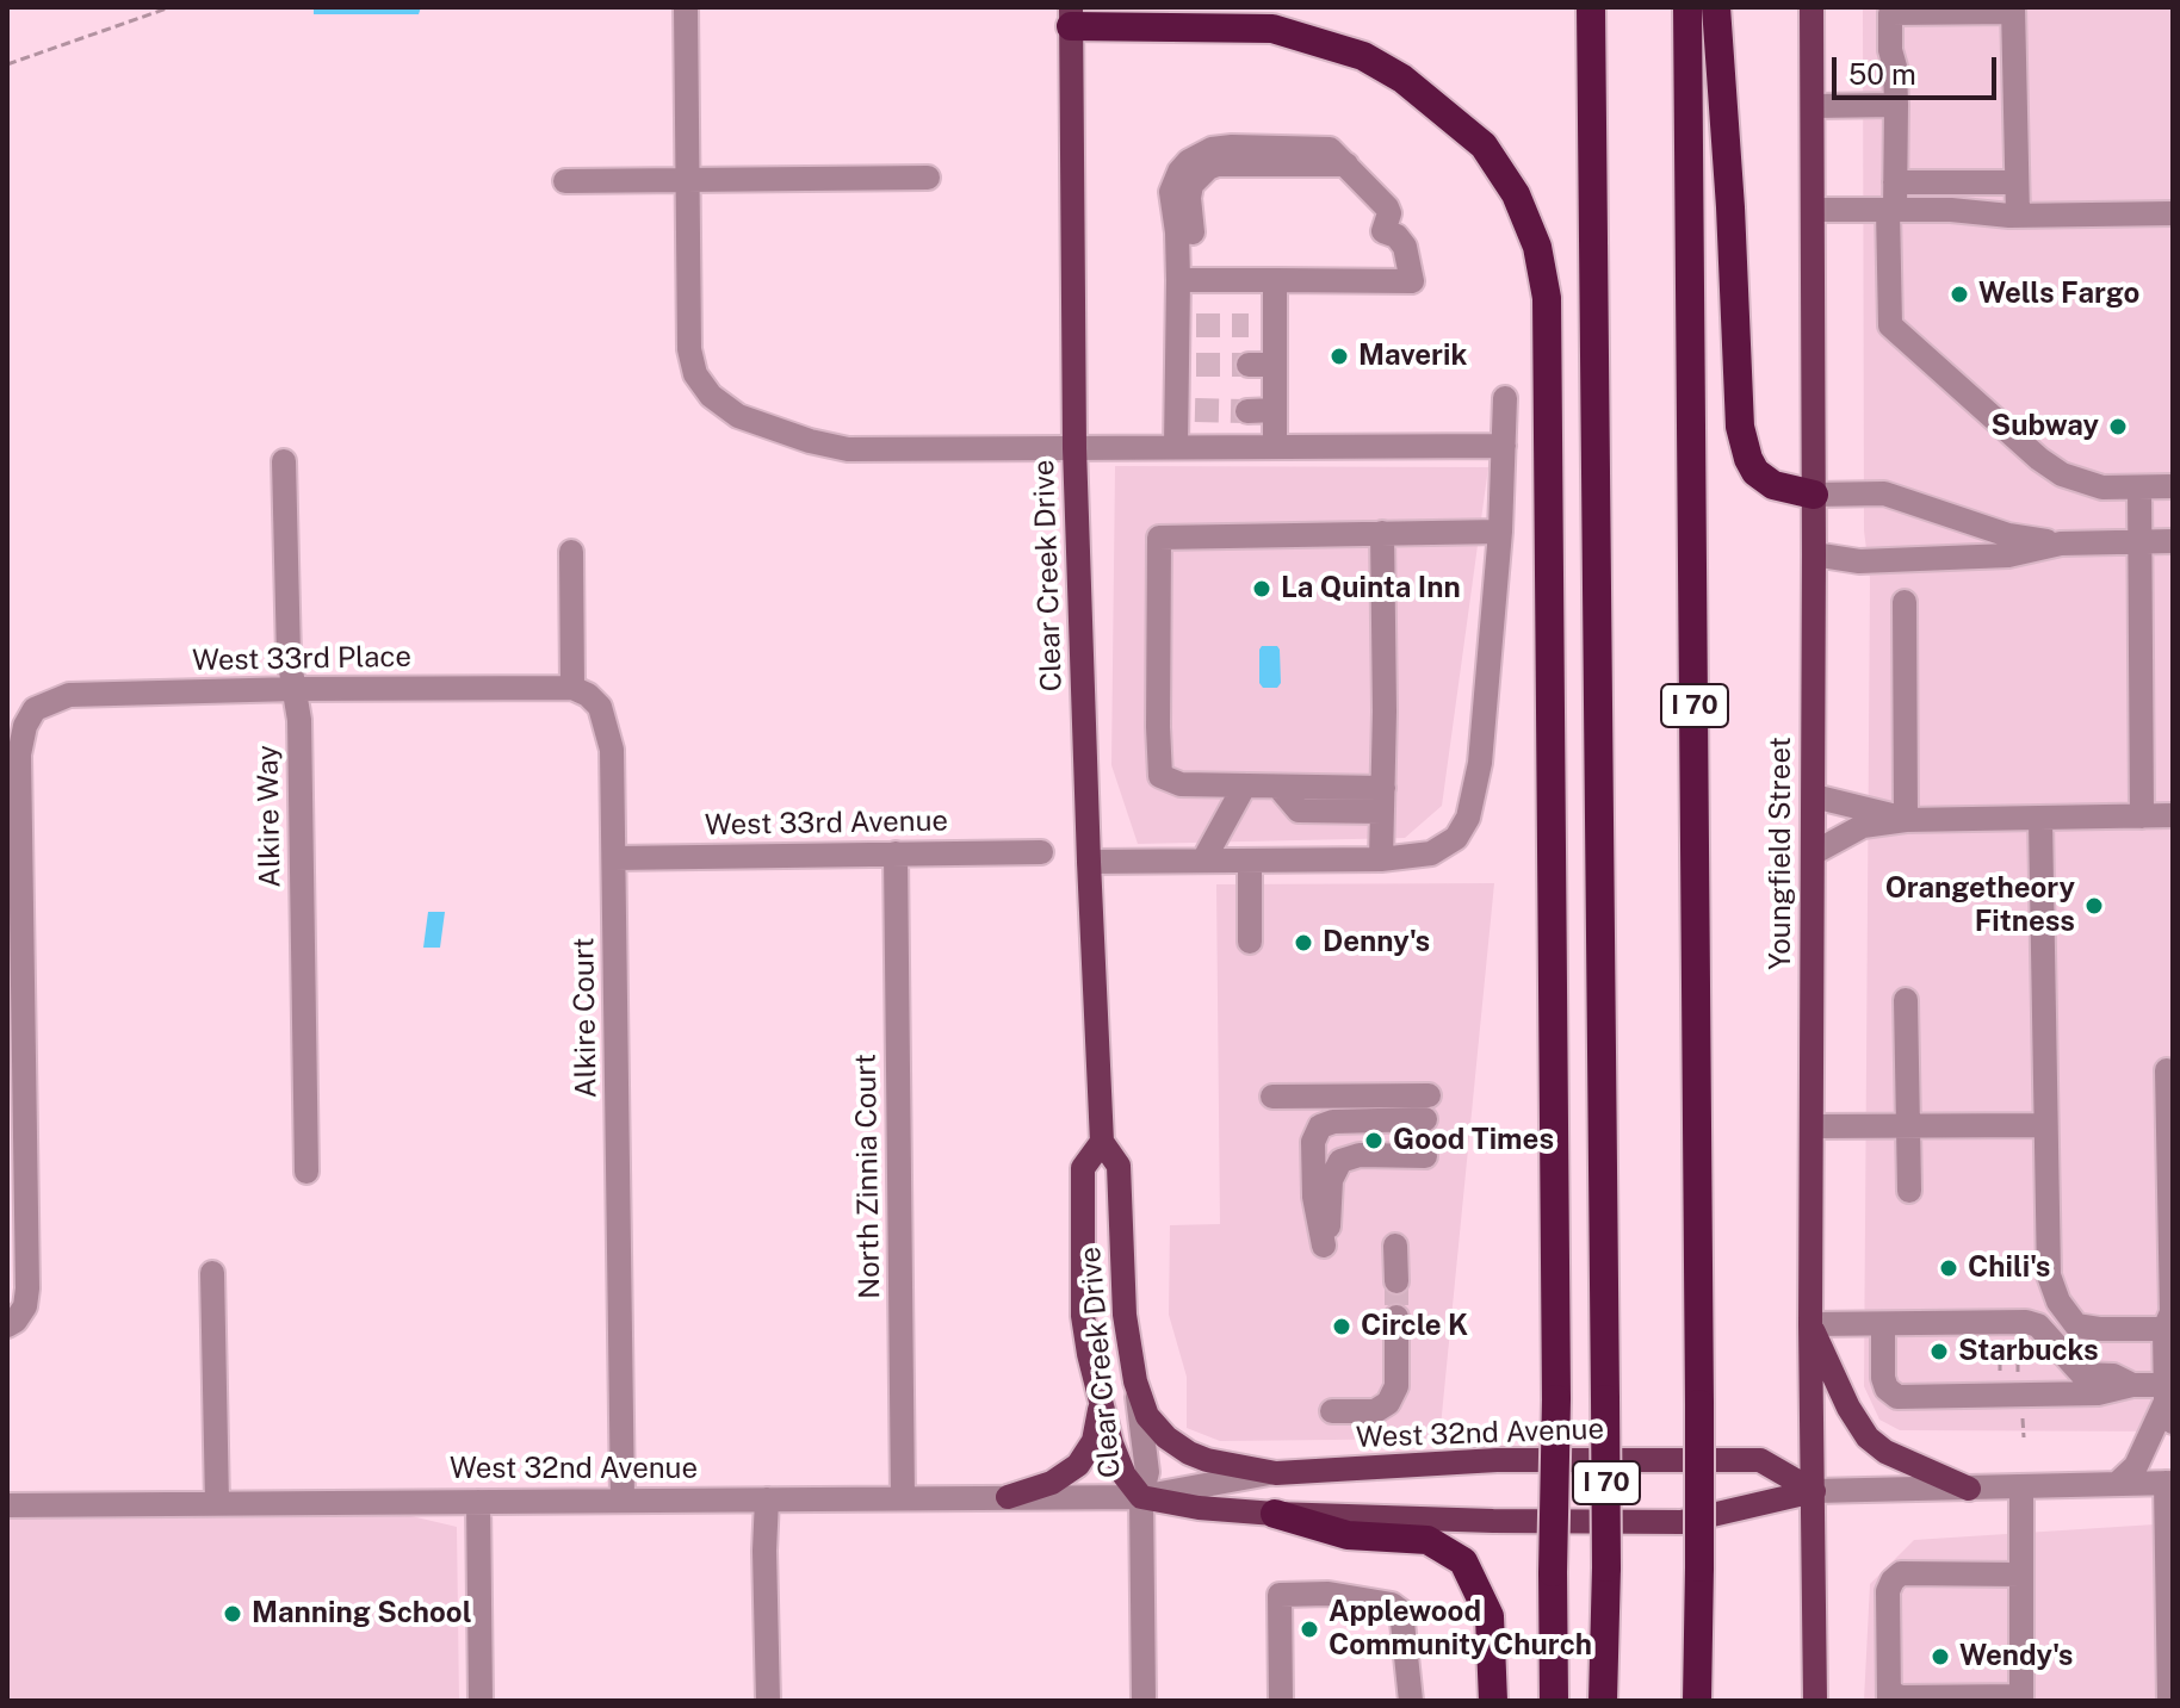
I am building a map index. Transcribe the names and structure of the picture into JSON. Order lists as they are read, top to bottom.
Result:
{
  "streets": {
    "highway": ["I 70"],
    "main road": ["Clear Creek Drive", "Youngfield Street", "West 32nd Avenue"],
    "street": [
      "West 33rd Place",
      "Alkire Way",
      "West 33rd Avenue",
      "Alkire Court",
      "North Zinnia Court"
    ]
  },
  "crossings": [
    ["Clear Creek Drive", "West 32nd Avenue"],
    ["West 33rd Place", "Alkire Way"],
    ["West 33rd Place", "Alkire Court"],
    ["West 33rd Avenue", "Alkire Court"],
    ["West 33rd Avenue", "North Zinnia Court"],
    ["Youngfield Street", "West 32nd Avenue"],
    ["Alkire Court", "West 32nd Avenue"],
    ["North Zinnia Court", "West 32nd Avenue"]
  ],
  "places": [
    "Wells Fargo",
    "Maverik",
    "Subway",
    "La Quinta Inn",
    "Orangetheory Fitness",
    "Denny's",
    "Good Times",
    "Chili's",
    "Circle K",
    "Starbucks",
    "Manning School",
    "Applewood Community Church",
    "Wendy's"
  ],
  "scale_bar": "50 m"
}
